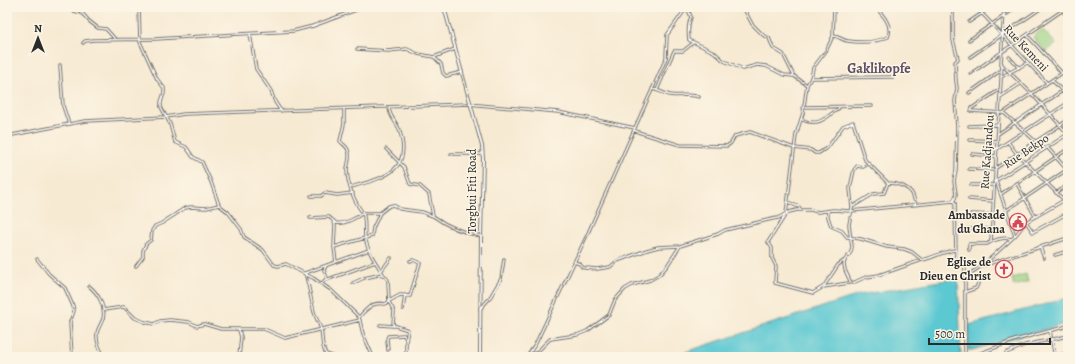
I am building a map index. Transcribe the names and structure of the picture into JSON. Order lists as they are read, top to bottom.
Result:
{
  "streets": {
    "street": [
      "Rue Kemeni",
      "Rue Bekpo",
      "Rue Kadjandou",
      "Torgbui Fiti Road"
    ]
  },
  "crossings": [
    ["Rue Kemeni", "Rue Kadjandou"],
    ["Rue Bekpo", "Rue Kadjandou"]
  ],
  "districts": ["Gaklikopfe"],
  "places": {
    "public building": ["Ambassade du Ghana"],
    "church": ["Eglise de Dieu en Christ"]
  },
  "scale_bar": "500 m",
  "north": "top"
}
